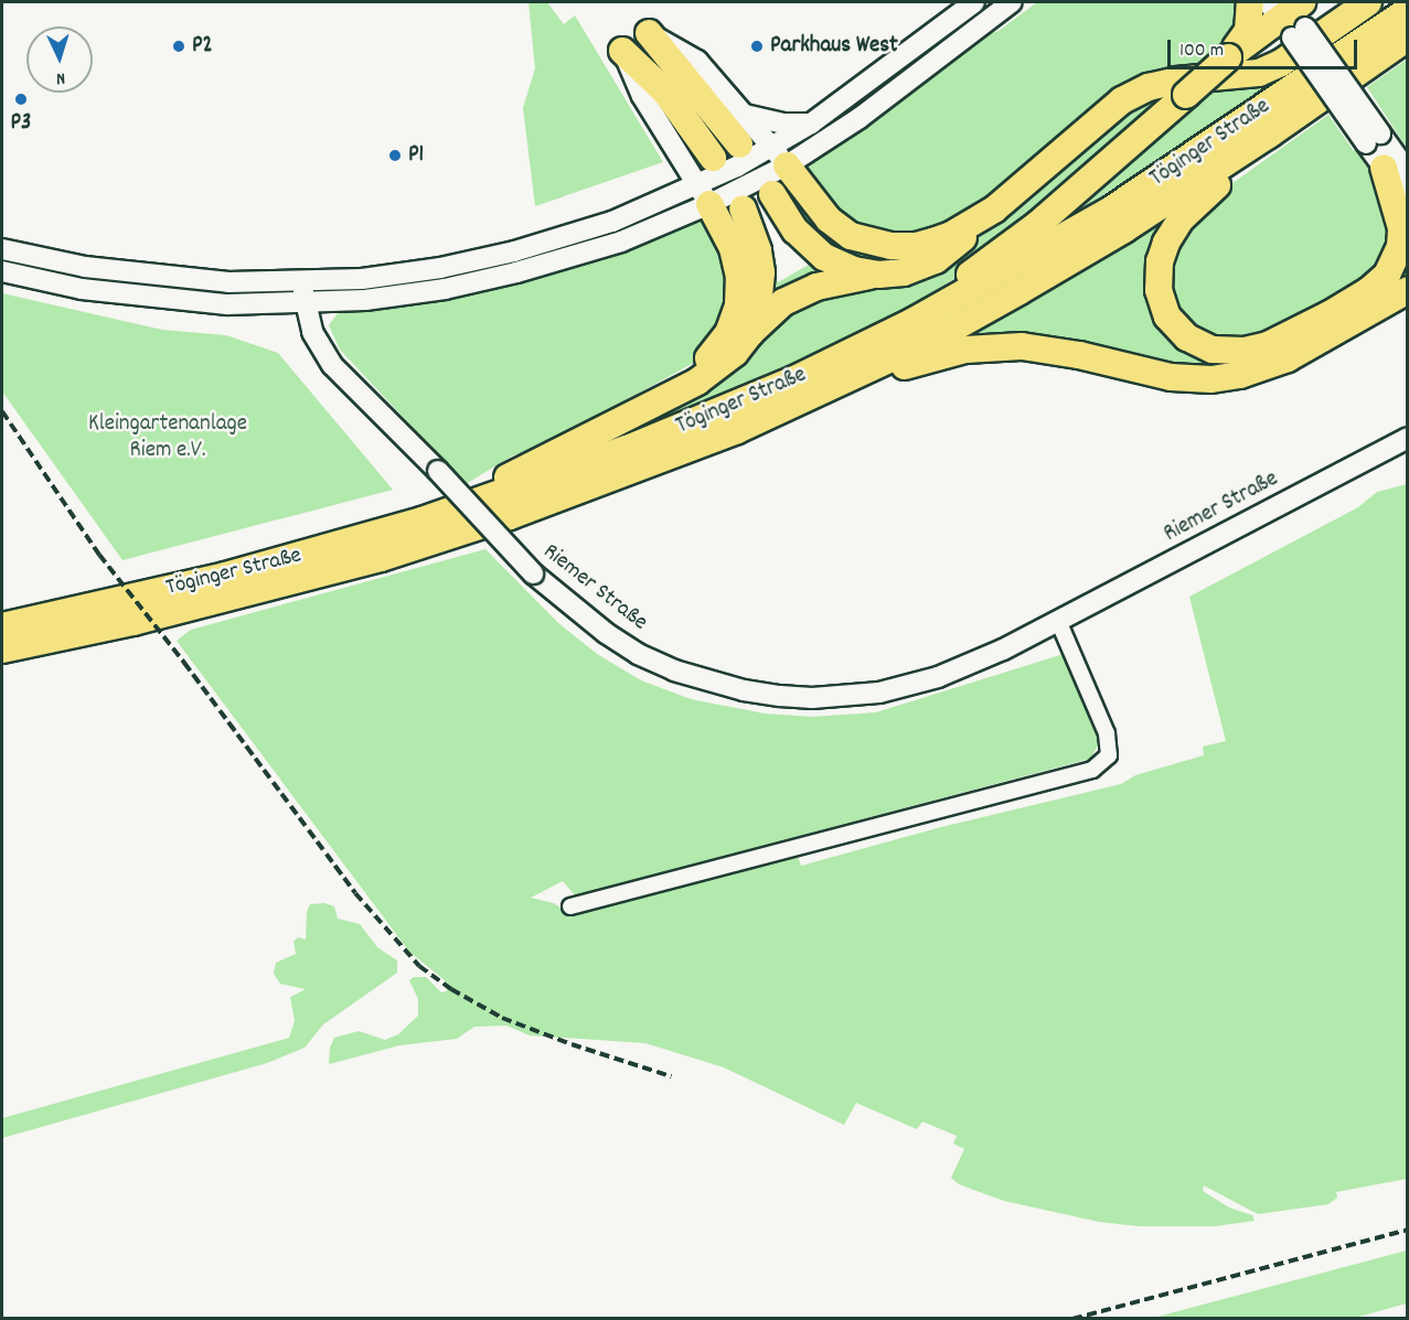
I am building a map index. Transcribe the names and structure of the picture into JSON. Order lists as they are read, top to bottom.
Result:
{
  "streets": {
    "highway": ["Töginger Straße"],
    "main road": ["Riemer Straße"]
  },
  "parks": ["Kleingartenanlage Riem e.V."],
  "places": [
    "P2",
    "Parkhaus West",
    "P3",
    "P1"
  ],
  "scale_bar": "100 m",
  "north": "bottom"
}
